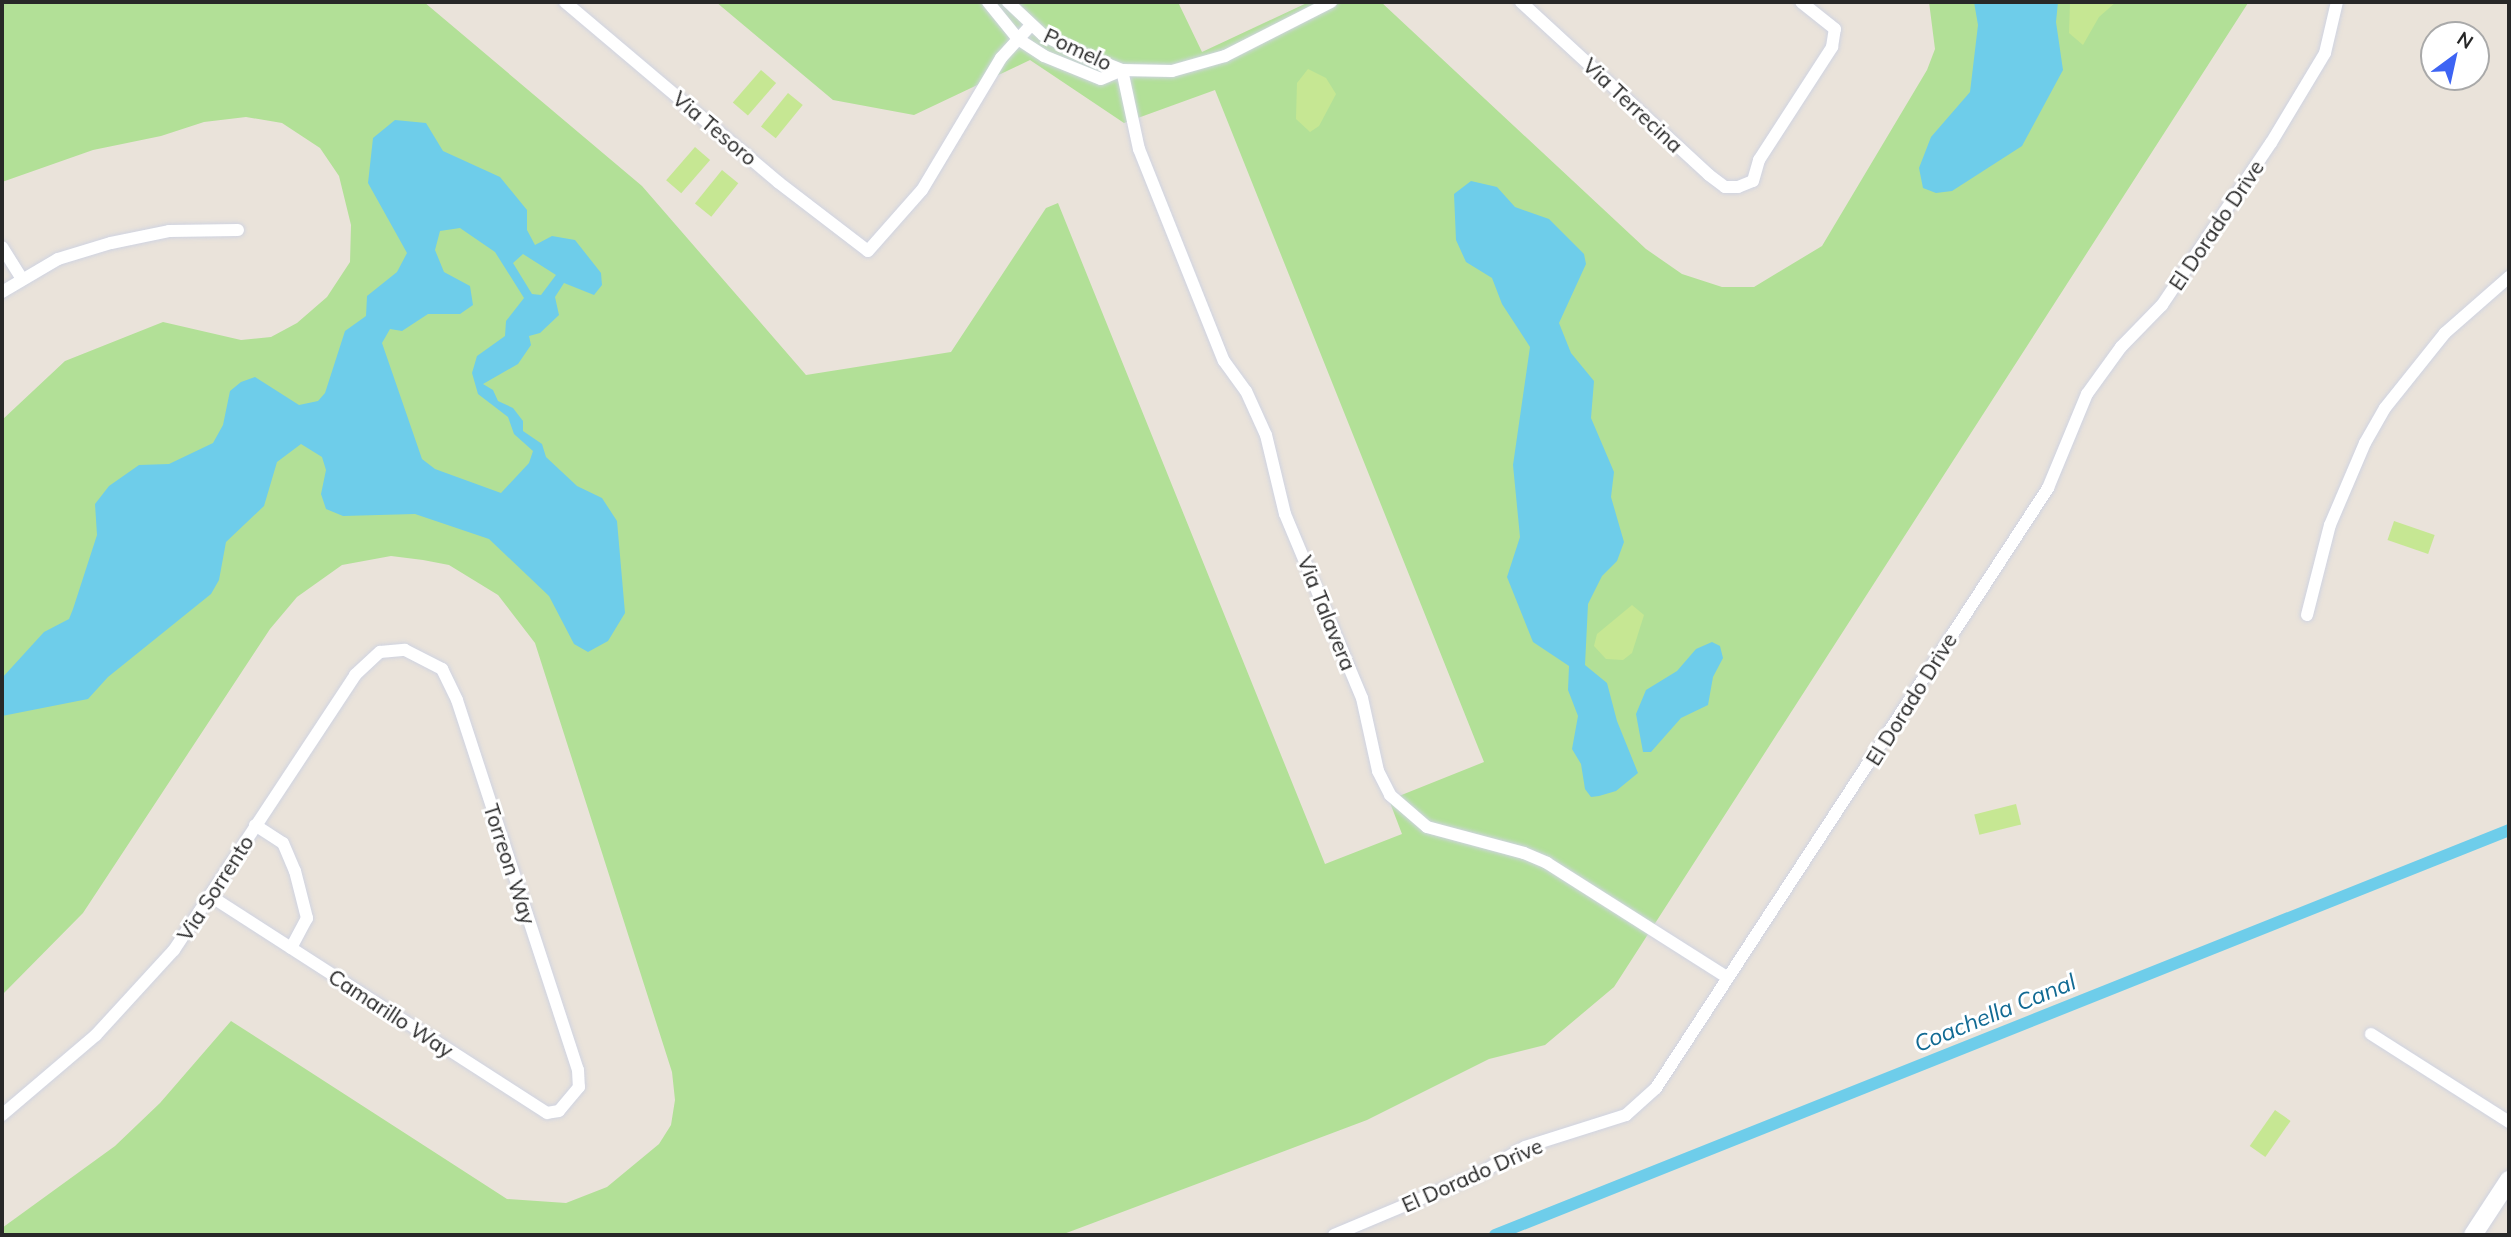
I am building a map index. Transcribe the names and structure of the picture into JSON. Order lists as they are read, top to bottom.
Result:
{
  "streets": {
    "street": [
      "Pomelo",
      "Via Terrecina",
      "Via Tesoro",
      "El Dorado Drive",
      "Via Talavera",
      "Torreon Way",
      "Via Sorrento",
      "Camarillo Way"
    ]
  },
  "crossings": [
    ["Pomelo", "Via Tesoro"],
    ["Pomelo", "Via Talavera"],
    ["El Dorado Drive", "Via Talavera"],
    ["Torreon Way", "Via Sorrento"],
    ["Torreon Way", "Camarillo Way"],
    ["Via Sorrento", "Camarillo Way"]
  ],
  "water": ["Coachella Canal"],
  "north": "top right"
}
